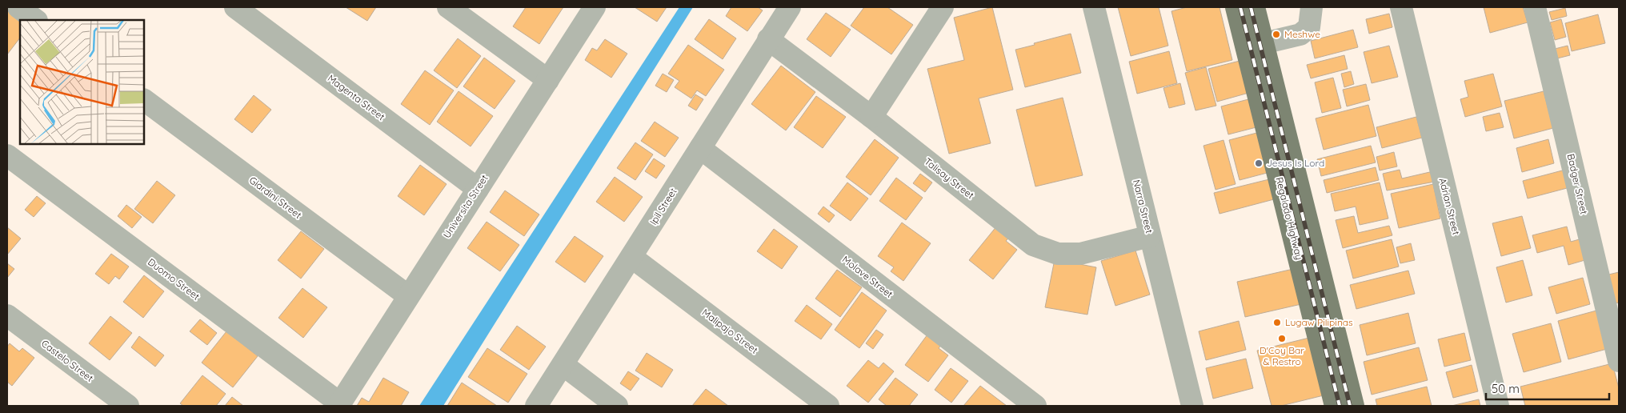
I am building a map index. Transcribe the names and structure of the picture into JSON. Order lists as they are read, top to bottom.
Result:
{
  "streets": {
    "main road": ["Regalado Highway"],
    "street": [
      "Magenta Street",
      "Talisay Street",
      "Badger Street",
      "Giardini Street",
      "Universita Street",
      "Ipil Street",
      "Narra Street",
      "Adrian Street",
      "Molave Street",
      "Duomo Street",
      "Malipajo Street",
      "Castelo Street"
    ]
  },
  "crossings": [
    ["Magenta Street", "Universita Street"],
    ["Talisay Street", "Ipil Street"],
    ["Talisay Street", "Narra Street"],
    ["Giardini Street", "Universita Street"],
    ["Universita Street", "Duomo Street"],
    ["Ipil Street", "Molave Street"],
    ["Ipil Street", "Malipajo Street"]
  ],
  "places": [
    "Meshwe",
    "Jesus Is Lord",
    "Lugaw Pilipinas",
    "D'Coy Bar & Restro"
  ],
  "scale_bar": "50 m"
}
